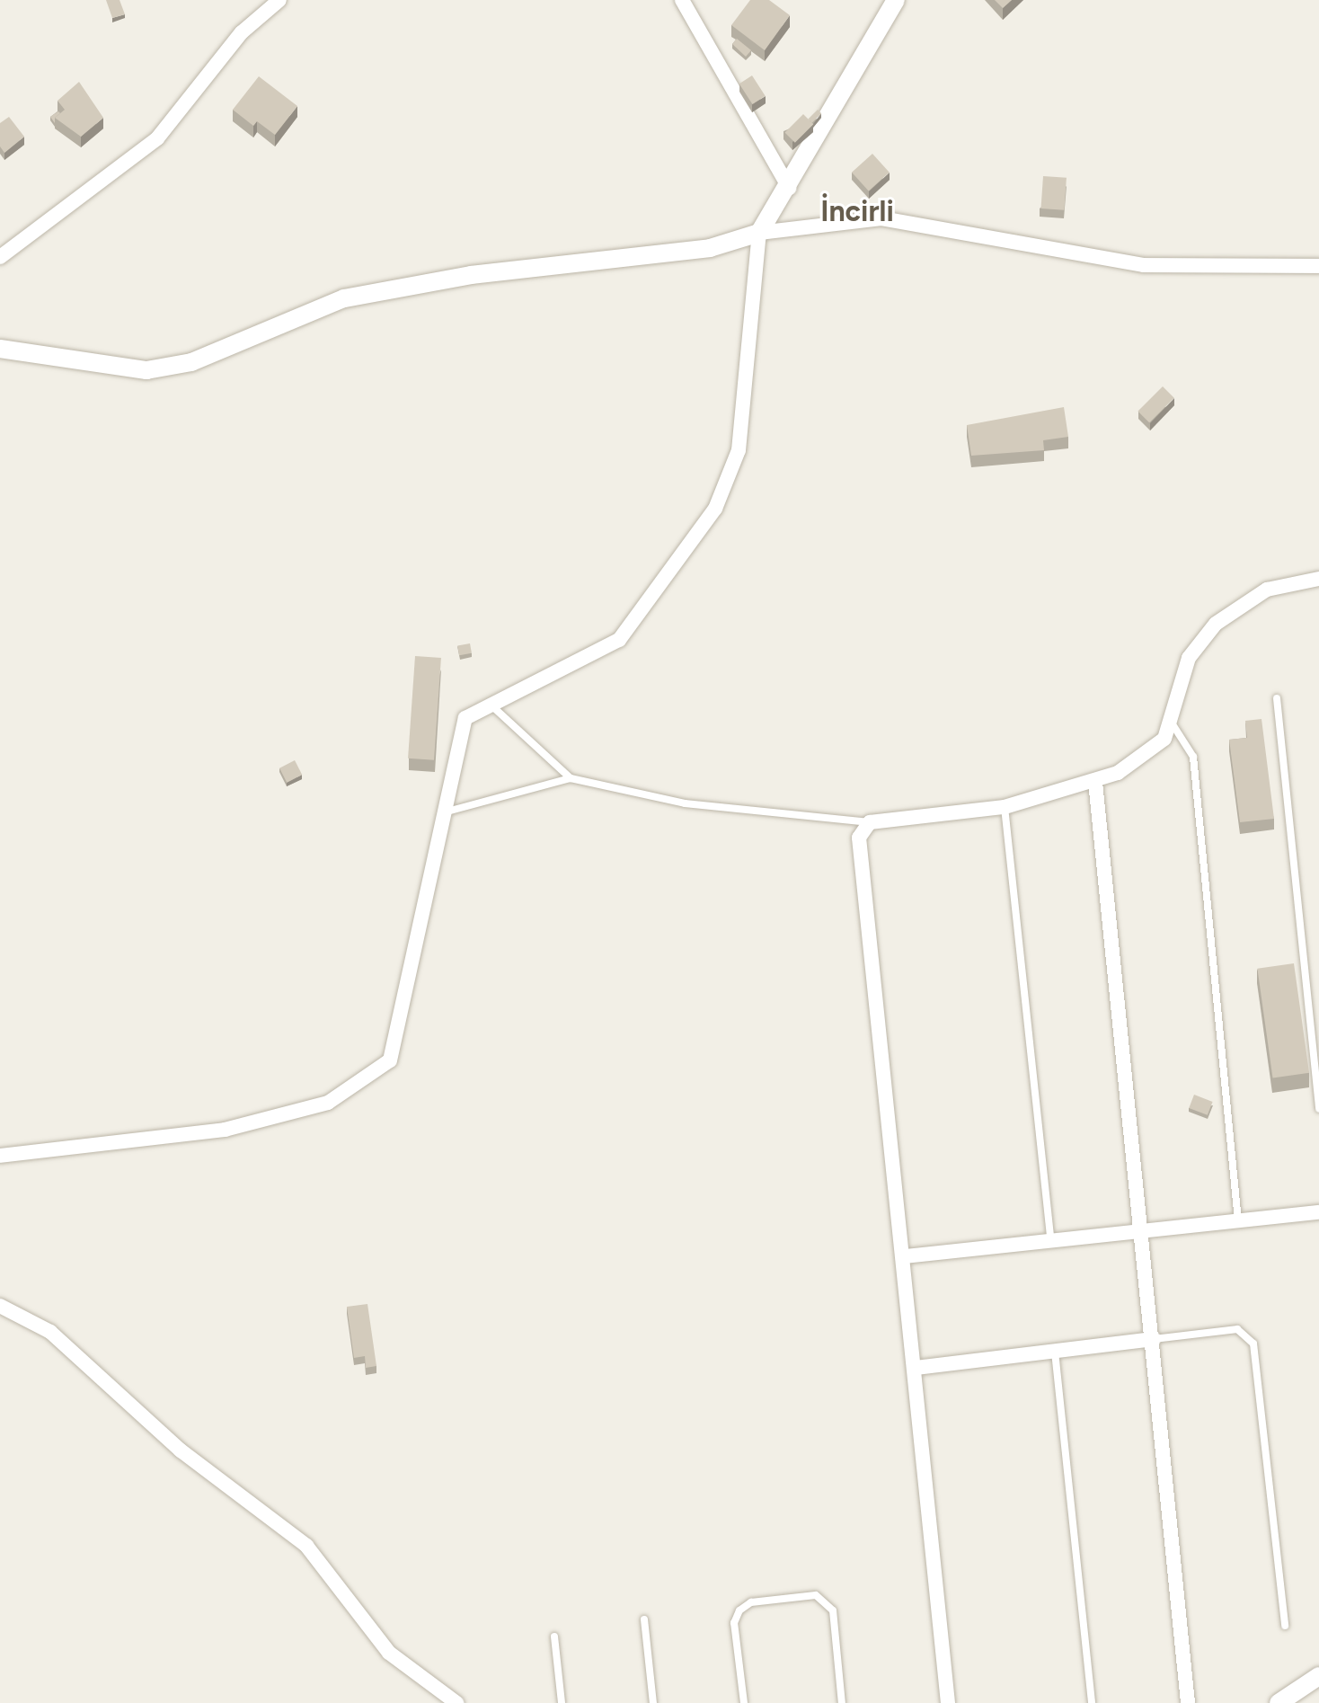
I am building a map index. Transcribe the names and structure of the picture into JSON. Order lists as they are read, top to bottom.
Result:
{
  "districts": ["İncirli"]
}
